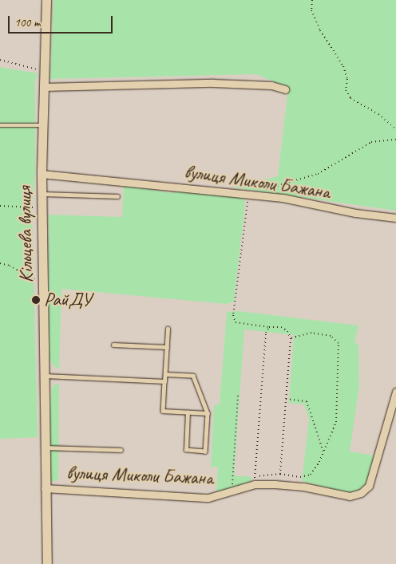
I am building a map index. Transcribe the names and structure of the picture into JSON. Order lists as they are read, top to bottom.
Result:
{
  "streets": {
    "street": ["вулиця Миколи Бажана", "Кільцева вулиця"]
  },
  "crossings": [
    ["вулиця Миколи Бажана", "Кільцева вулиця"]
  ],
  "places": ["РайДУ"],
  "scale_bar": "100 m"
}
